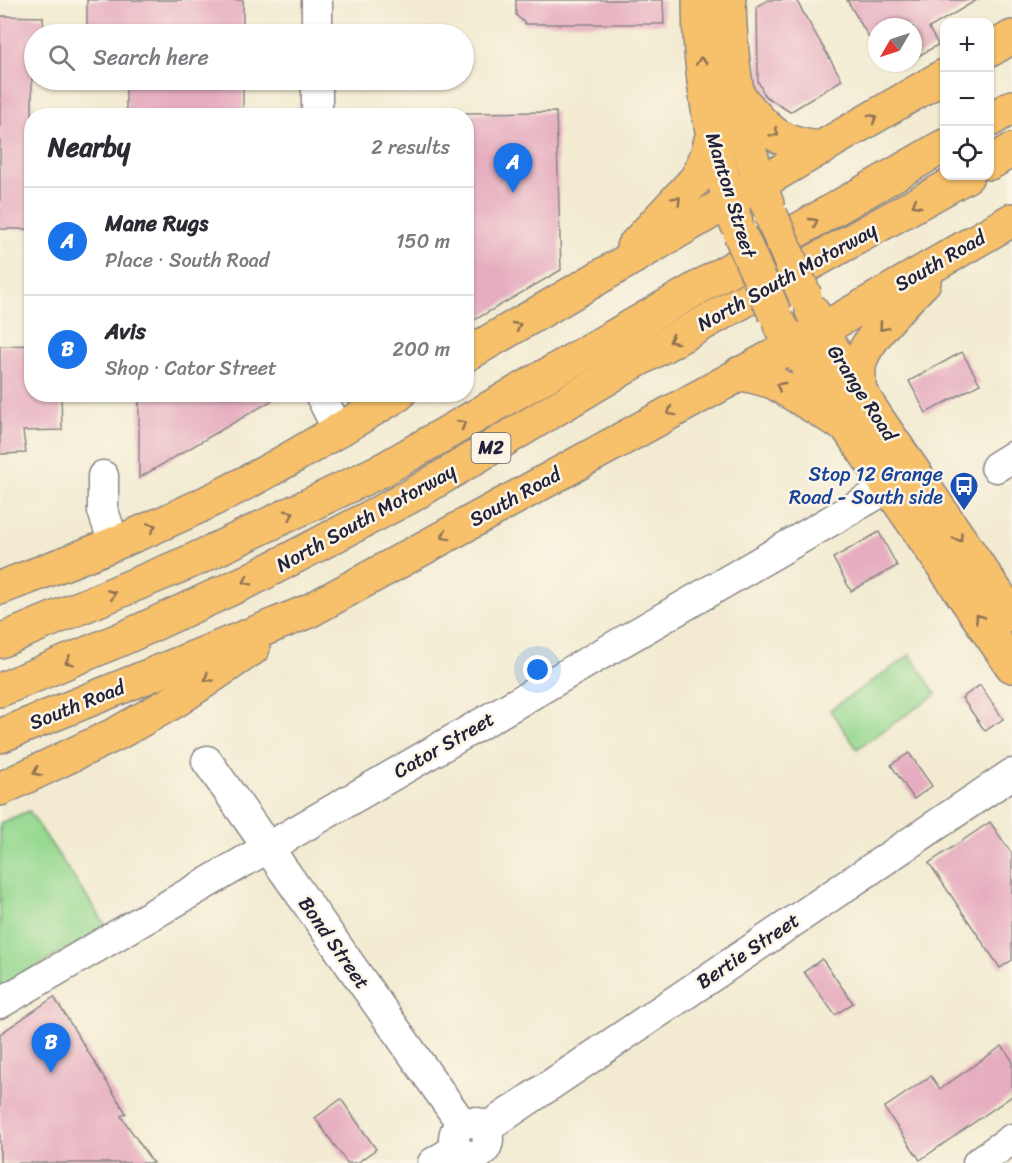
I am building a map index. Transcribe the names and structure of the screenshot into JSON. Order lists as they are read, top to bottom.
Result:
{
  "streets": {
    "main road": [
      "Manton Street",
      "South Road",
      "North South Motorway",
      "Grange Road",
      "M2"
    ],
    "street": ["Cator Street", "Bond Street", "Bertie Street"]
  },
  "crossings": [
    ["Manton Street", "South Road"],
    ["Manton Street", "Grange Road"],
    ["South Road", "Grange Road"],
    ["Grange Road", "Cator Street"],
    ["Cator Street", "Bond Street"],
    ["Bond Street", "Bertie Street"]
  ],
  "places": {
    "bus stop": ["Stop 12 Grange Road - South side"]
  },
  "north": "bottom left",
  "page": {
    "map_buttons": ["+", "−"],
    "search": "Search here",
    "heading": ["Nearby", "2 results"],
    "pins": ["A", "B"],
    "list": [
      {
        "mark": "A",
        "name": "Mane Rugs",
        "note": "Place · South Road",
        "value": "150 m"
      },
      {
        "mark": "B",
        "name": "Avis",
        "note": "Shop · Cator Street",
        "value": "200 m"
      }
    ]
  }
}
